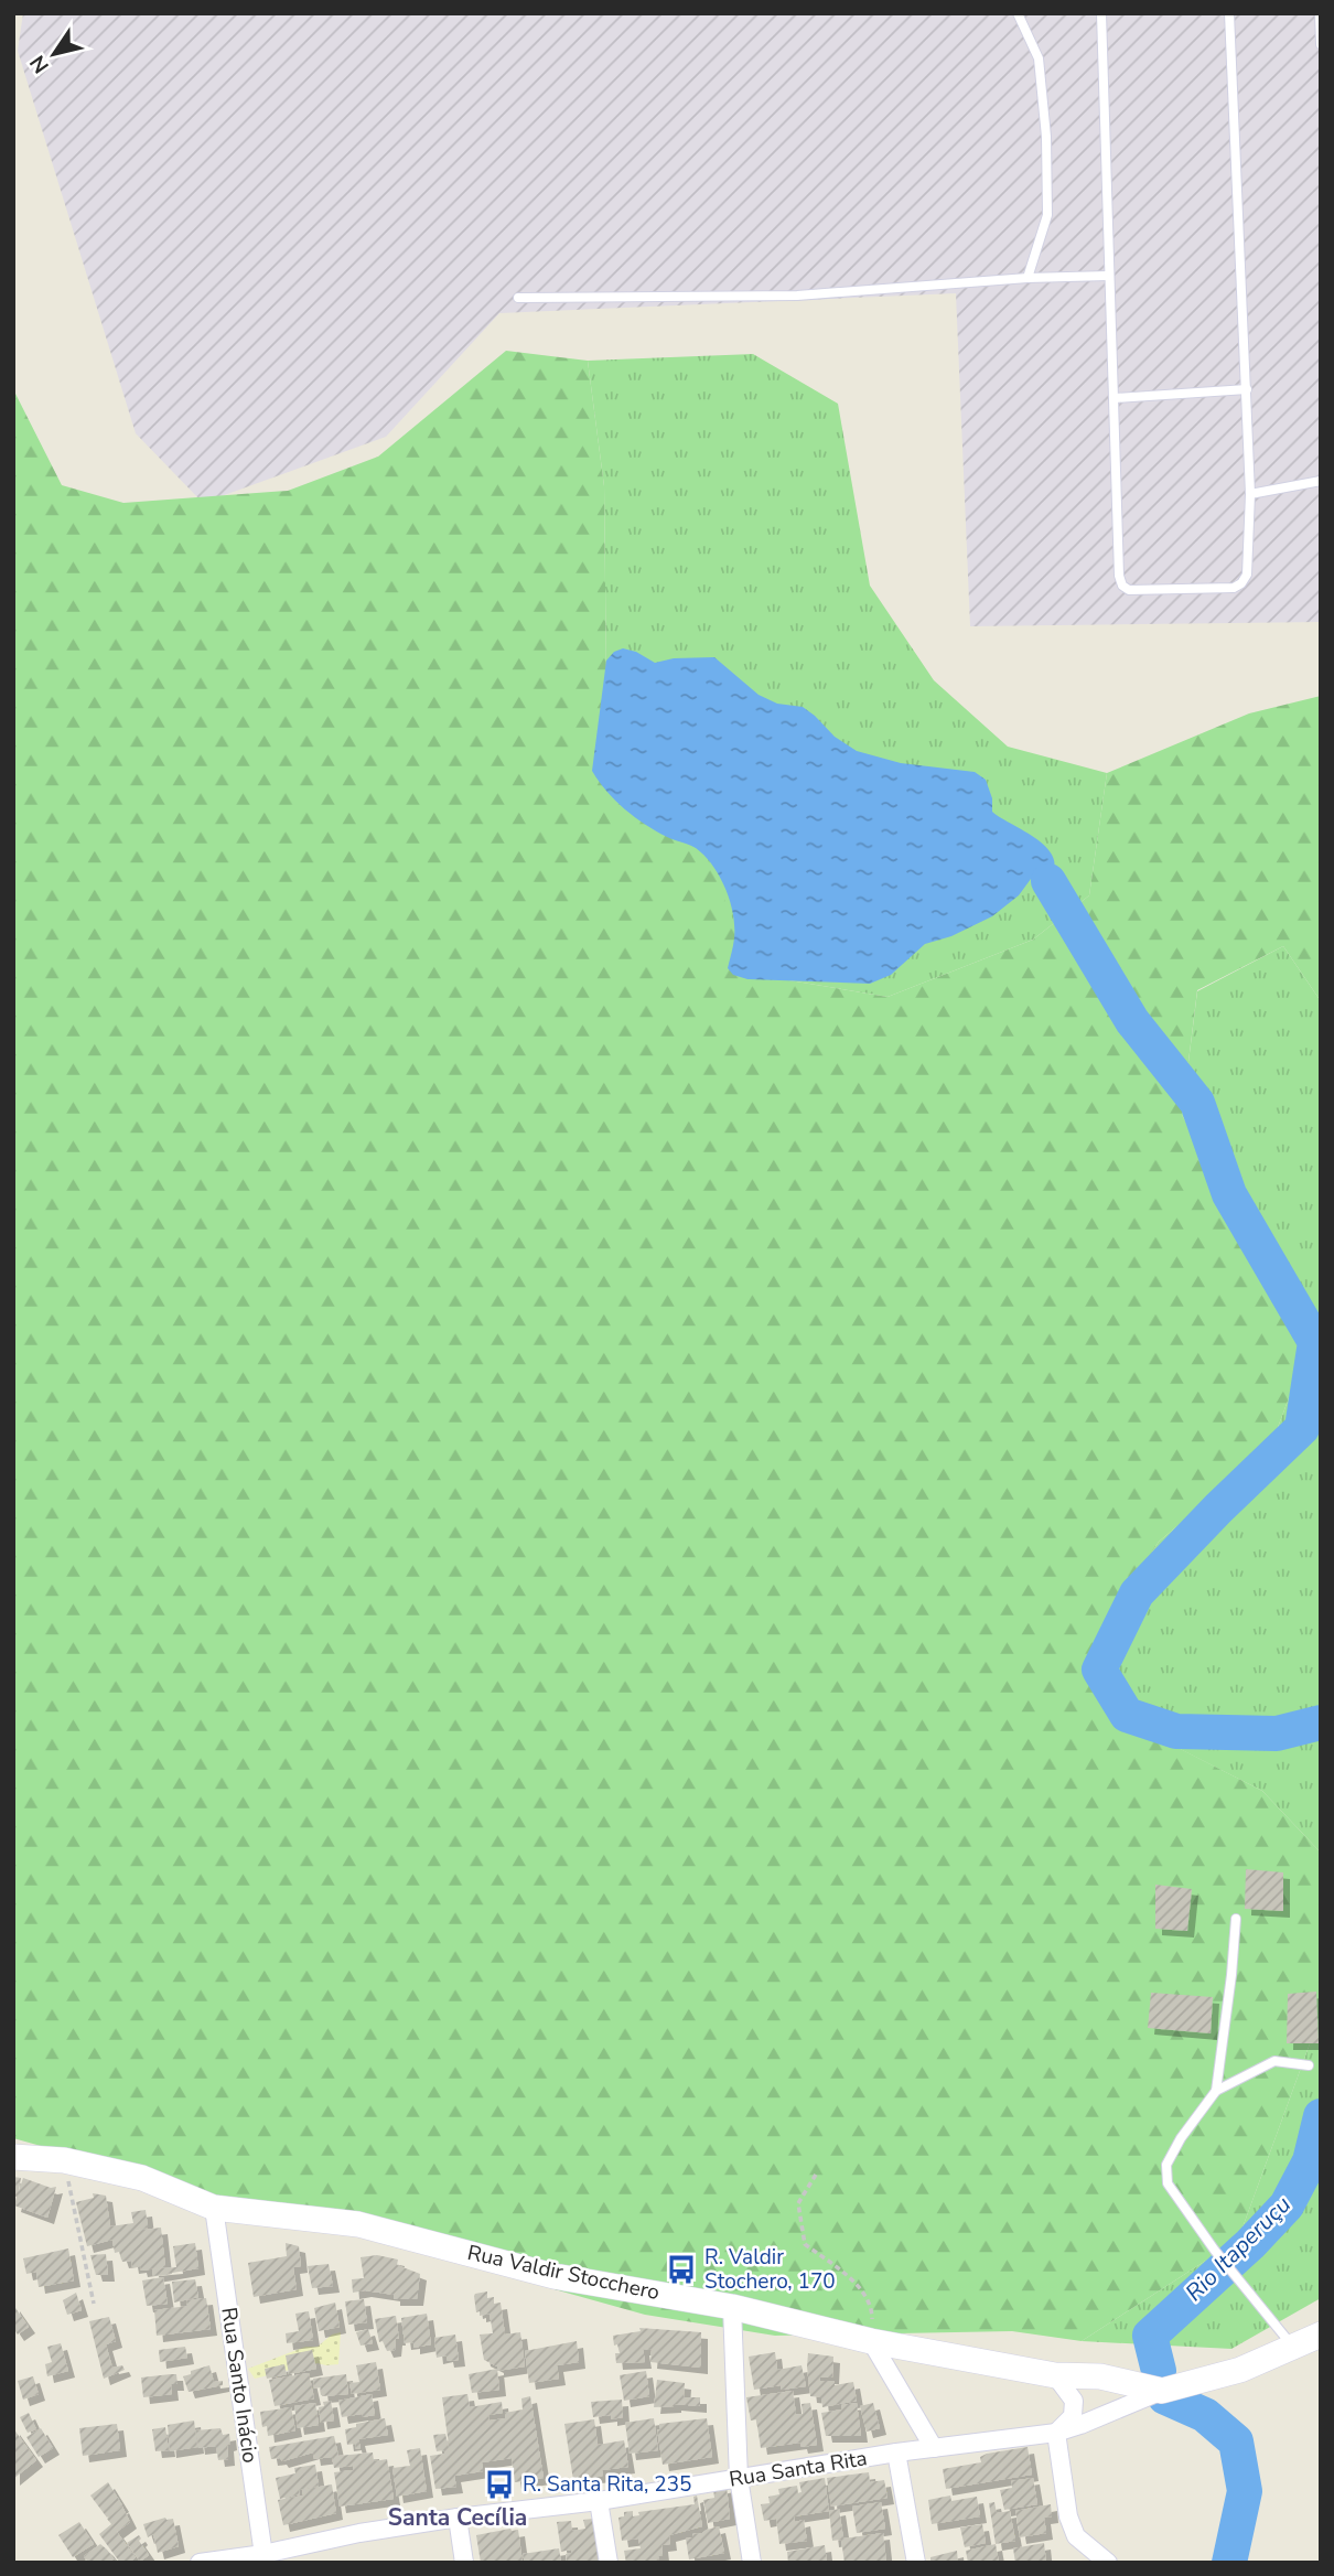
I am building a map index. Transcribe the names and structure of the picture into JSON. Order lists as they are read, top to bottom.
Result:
{
  "streets": {
    "main road": ["Rua Valdir Stocchero"],
    "street": ["Rua Santo Inácio", "Rua Santa Rita"]
  },
  "crossings": [
    ["Rua Valdir Stocchero", "Rua Santo Inácio"],
    ["Rua Valdir Stocchero", "Rua Santa Rita"],
    ["Rua Santo Inácio", "Rua Santa Rita"]
  ],
  "districts": ["Santa Cecília"],
  "water": ["Rio Itaperuçu"],
  "places": {
    "bus stop": ["R. Valdir Stochero, 170", "R. Santa Rita, 235"]
  },
  "north": "bottom left"
}
